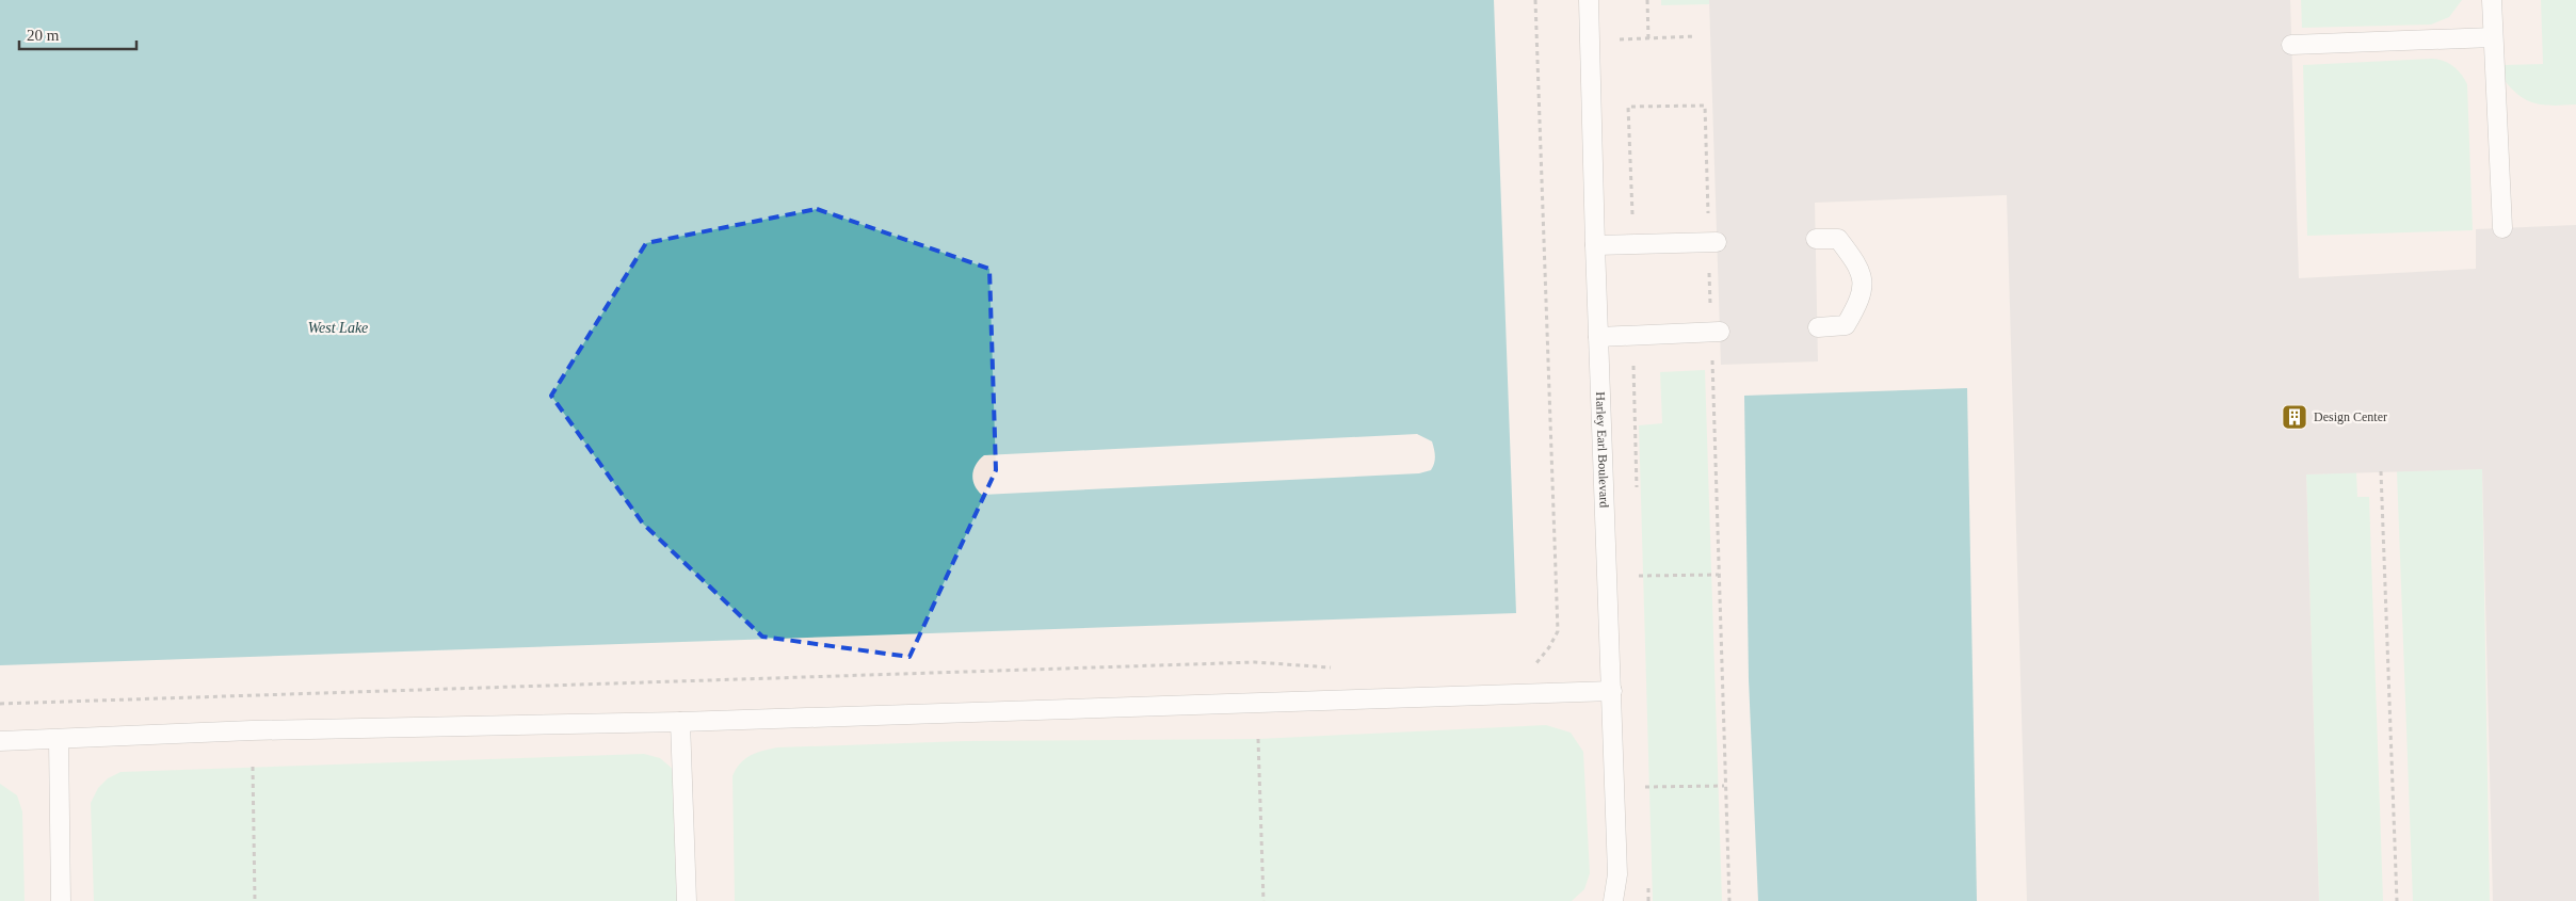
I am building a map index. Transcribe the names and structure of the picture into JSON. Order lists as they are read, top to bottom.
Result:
{
  "streets": {
    "lane": ["Harley Earl Boulevard"]
  },
  "water": ["West Lake"],
  "places": {
    "building": ["Design Center"]
  },
  "scale_bar": "20 m"
}
